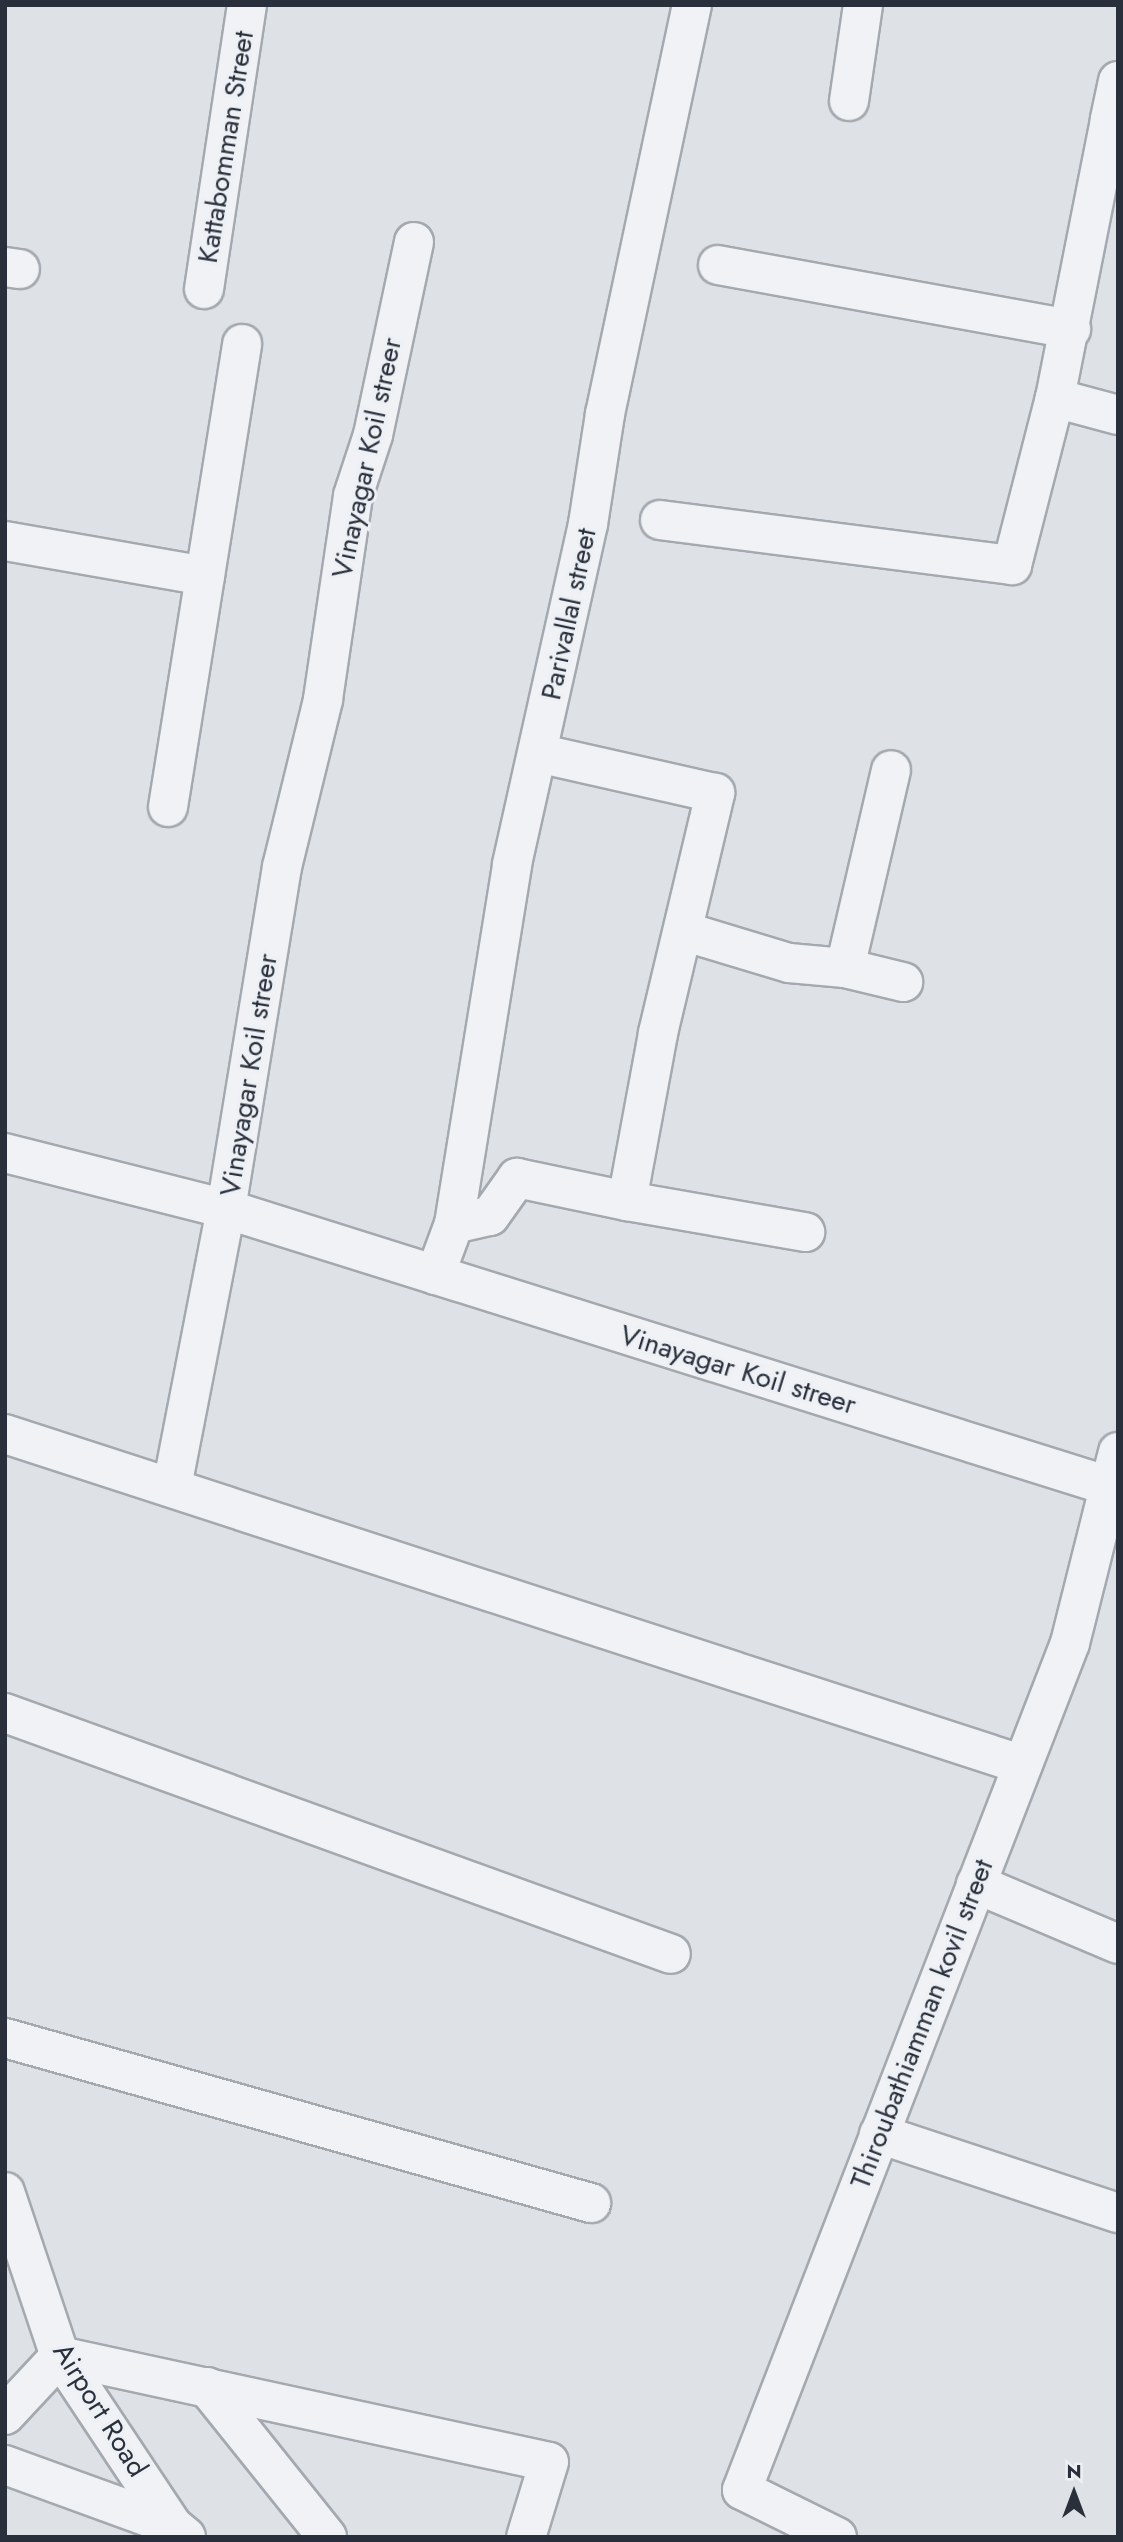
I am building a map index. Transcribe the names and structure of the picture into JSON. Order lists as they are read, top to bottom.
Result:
{
  "streets": {
    "street": [
      "Kattabomman Street",
      "Vinayagar Koil streer",
      "Parivallal street",
      "Thiroubathiamman kovil street",
      "Airport Road"
    ]
  },
  "crossings": [
    ["Vinayagar Koil streer", "Parivallal street"],
    ["Vinayagar Koil streer", "Thiroubathiamman kovil street"]
  ],
  "north": "top"
}
